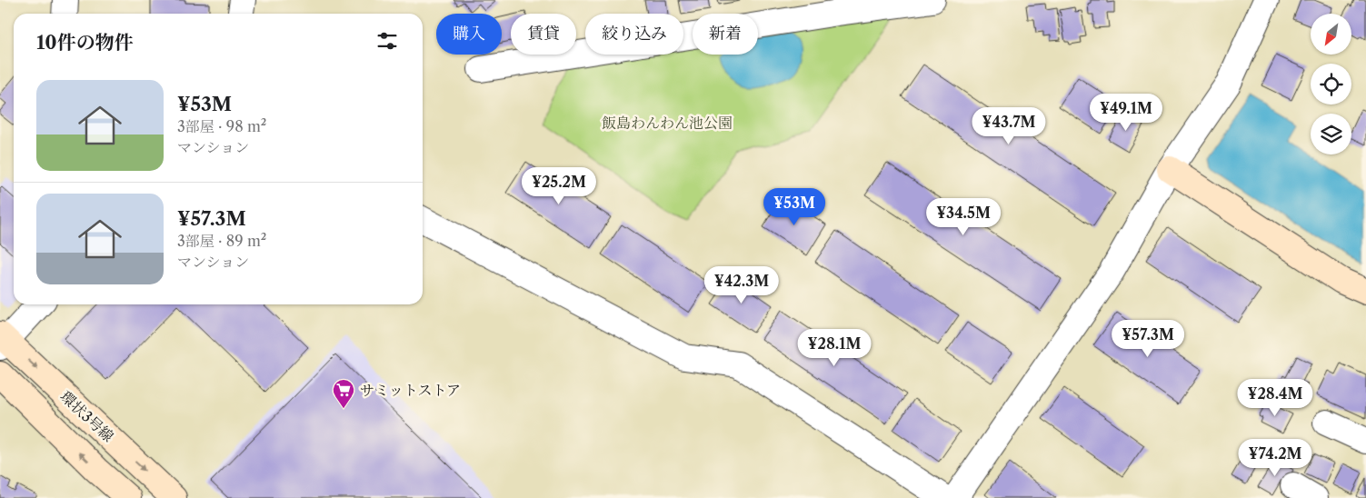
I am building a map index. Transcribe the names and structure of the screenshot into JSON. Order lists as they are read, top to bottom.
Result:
{
  "streets": {
    "street": ["環状3号線"]
  },
  "parks": ["飯島わんわん池公園"],
  "places": {
    "supermarket": ["サミットストア"]
  },
  "north": "bottom left",
  "page": {
    "chip": [
      "購入",
      "賃貸",
      "絞り込み",
      "新着"
    ],
    "heading": "10件の物件",
    "list": [
      {
        "name": "¥53M",
        "note": "3部屋 · 98 m² · マンション"
      },
      {
        "name": "¥57.3M",
        "note": "3部屋 · 89 m² · マンション"
      }
    ],
    "price": [
      "¥49.1M",
      "¥43.7M",
      "¥25.2M",
      "¥53M",
      "¥34.5M",
      "¥42.3M",
      "¥57.3M",
      "¥28.1M",
      "¥28.4M",
      "¥74.2M"
    ]
  }
}
